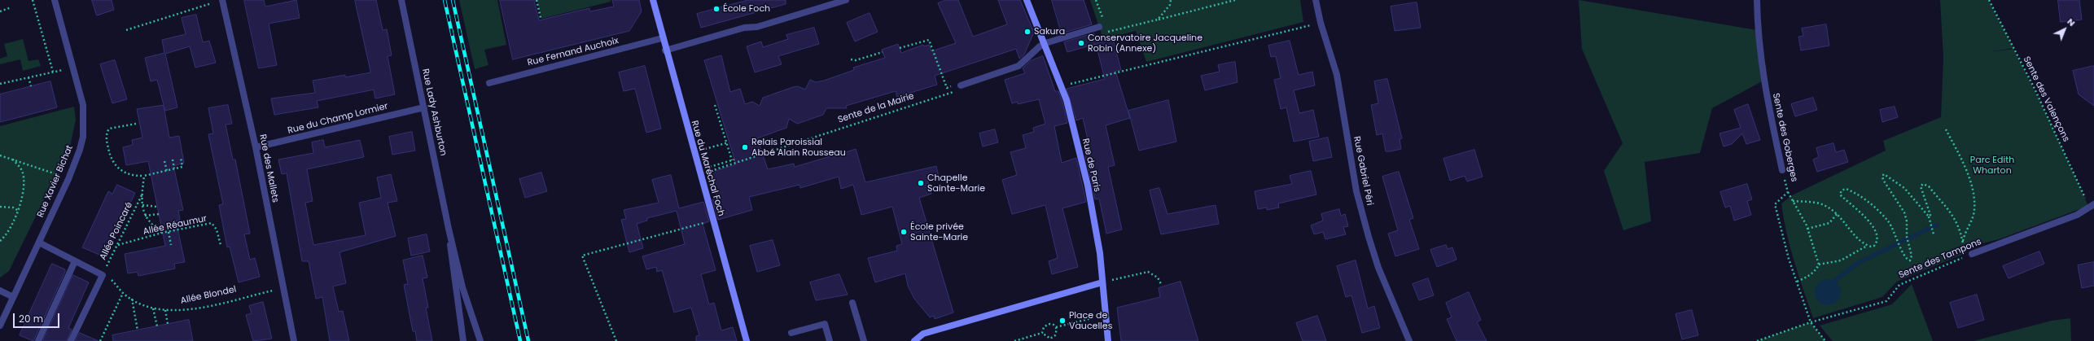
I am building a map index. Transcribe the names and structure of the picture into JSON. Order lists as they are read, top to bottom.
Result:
{
  "streets": {
    "street": [
      "Rue Fernand Auchoix",
      "Rue Lady Ashburton",
      "Rue du Champ Lormier",
      "Sente des Goberges",
      "Rue de Paris",
      "Rue des Mallets",
      "Rue du Maréchal Foch",
      "Rue Gabriel Péri",
      "Rue Xavier Bichat",
      "Sente des Tampons"
    ],
    "path": [
      "Sente des Valençons",
      "Sente de la Mairie",
      "Allée Réaumur",
      "Allée Poincaré",
      "Allée Blondel"
    ]
  },
  "crossings": [
    ["Rue Fernand Auchoix", "Rue du Maréchal Foch"],
    ["Sente des Valençons", "Sente des Tampons"],
    ["Sente de la Mairie", "Rue du Maréchal Foch"],
    ["Rue Lady Ashburton", "Rue du Champ Lormier"],
    ["Rue du Champ Lormier", "Rue des Mallets"],
    ["Sente des Goberges", "Sente des Tampons"],
    ["Rue des Mallets", "Allée Blondel"],
    ["Allée Réaumur", "Allée Poincaré"],
    ["Allée Poincaré", "Allée Blondel"]
  ],
  "parks": ["Parc Edith Wharton"],
  "places": [
    "École Foch",
    "Sakura",
    "Conservatoire Jacqueline Robin (Annexe)",
    "Relais Paroissial Abbé Alain Rousseau",
    "Chapelle Sainte-Marie",
    "École privée Sainte-Marie",
    "Place de Vaucelles"
  ],
  "scale_bar": "20 m",
  "north": "top right"
}
